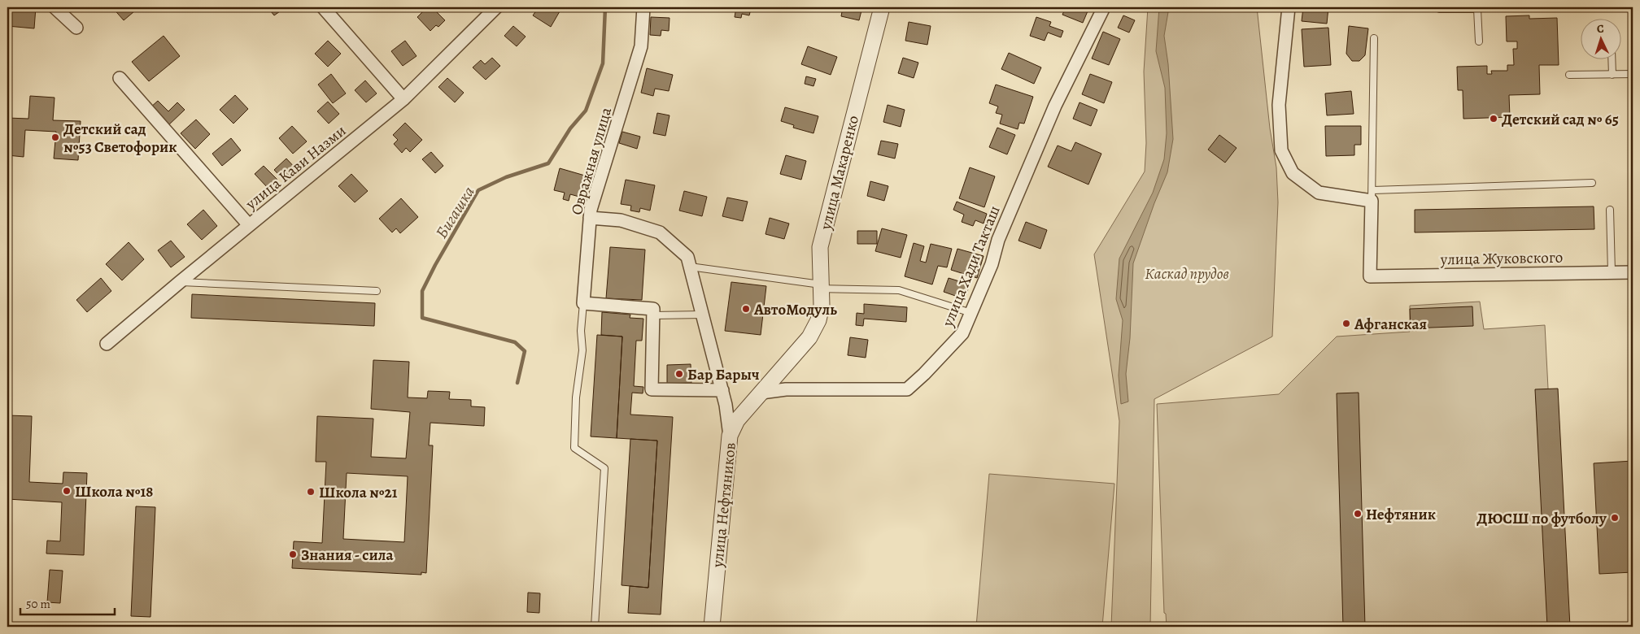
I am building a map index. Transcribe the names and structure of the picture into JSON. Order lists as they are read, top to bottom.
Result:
{
  "streets": {
    "street": [
      "Овражная улица",
      "улица Кави Назми",
      "улица Макаренко",
      "улица Жуковского",
      "улица Хади Такташ",
      "улица Нефтяников"
    ]
  },
  "crossings": [
    ["улица Макаренко", "улица Нефтяников"],
    ["улица Хади Такташ", "улица Нефтяников"]
  ],
  "water": ["Бигашка"],
  "parks": ["Каскад прудов"],
  "places": [
    "Детский сад № 65",
    "Детский сад №53 Светофорик",
    "АвтоМодуль",
    "Афганская",
    "Бар Барыч",
    "Школа №18",
    "Школа №21",
    "Нефтяник",
    "ДЮСШ по футболу",
    "Знания - сила"
  ],
  "scale_bar": "50 m",
  "north": "top"
}
